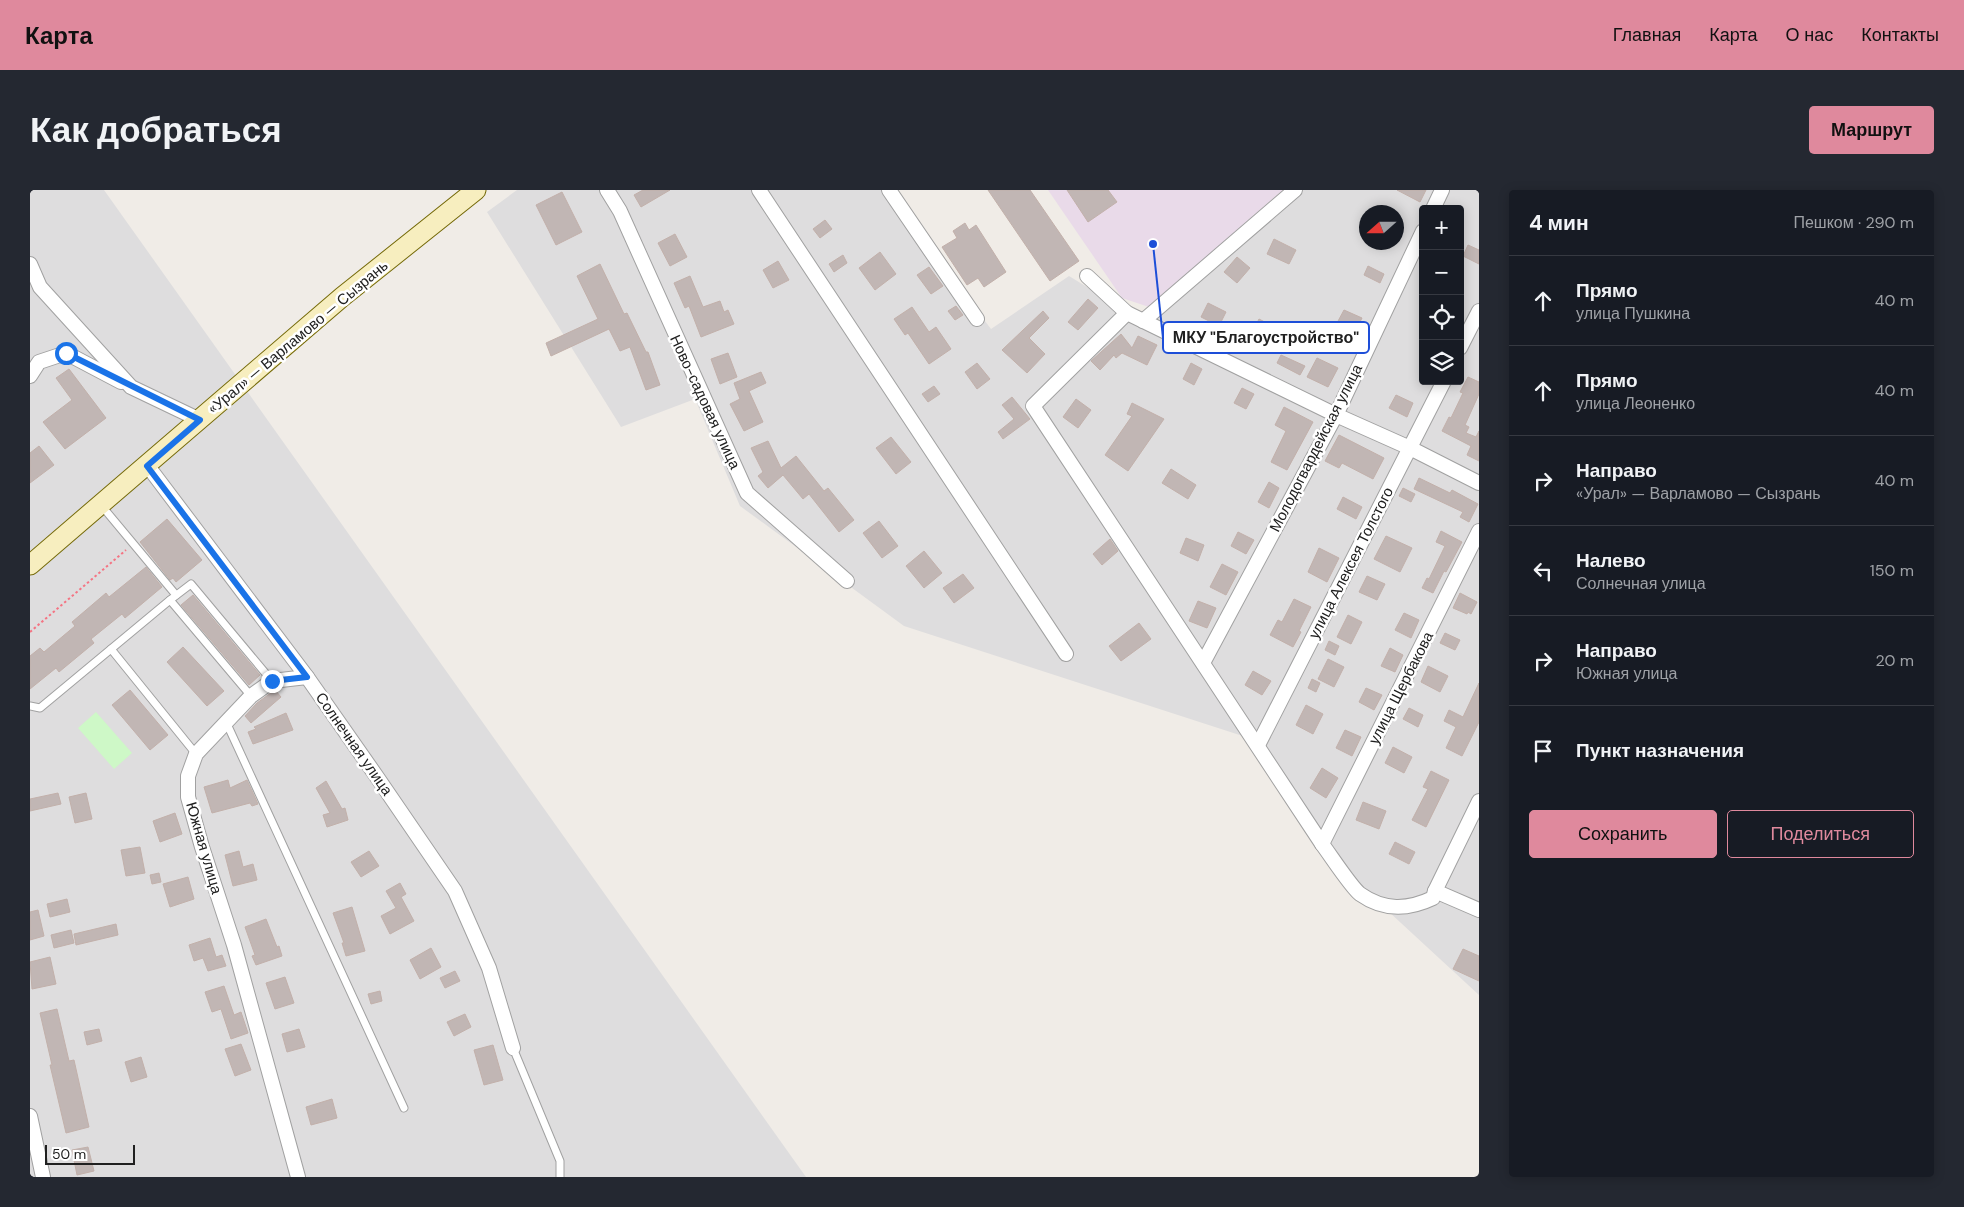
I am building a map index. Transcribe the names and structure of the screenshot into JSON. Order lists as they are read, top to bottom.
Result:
{
  "streets": {
    "main road": ["«Урал» — Варламово — Сызрань"],
    "street": [
      "Ново-садовая улица",
      "Молодогвардейская улица",
      "улица Алексея Толстого",
      "улица Щербакова",
      "Солнечная улица",
      "Южная улица"
    ]
  },
  "crossings": [
    ["«Урал» — Варламово — Сызрань", "Солнечная улица"],
    ["Солнечная улица", "Южная улица"]
  ],
  "places": ["МКУ \"Благоустройство\""],
  "scale_bar": "50 m",
  "north": "left",
  "page": {
    "header": "Карта",
    "nav": [
      "Главная",
      "Карта",
      "О нас",
      "Контакты"
    ],
    "buttons": [
      "Маршрут",
      ["Сохранить", "Поделиться"]
    ],
    "title": "Как добраться",
    "heading": ["4 мин", "Пешком · 290 m"],
    "map_buttons": ["+", "−"],
    "list": [
      ["Прямо", "улица Пушкина", "40 m"],
      ["Прямо", "улица Леоненко", "40 m"],
      ["Направо", "«Урал» — Варламово — Сызрань", "40 m"],
      ["Налево", "Солнечная улица", "150 m"],
      ["Направо", "Южная улица", "20 m"],
      "Пункт назначения"
    ],
    "scale": "50 m"
  }
}
